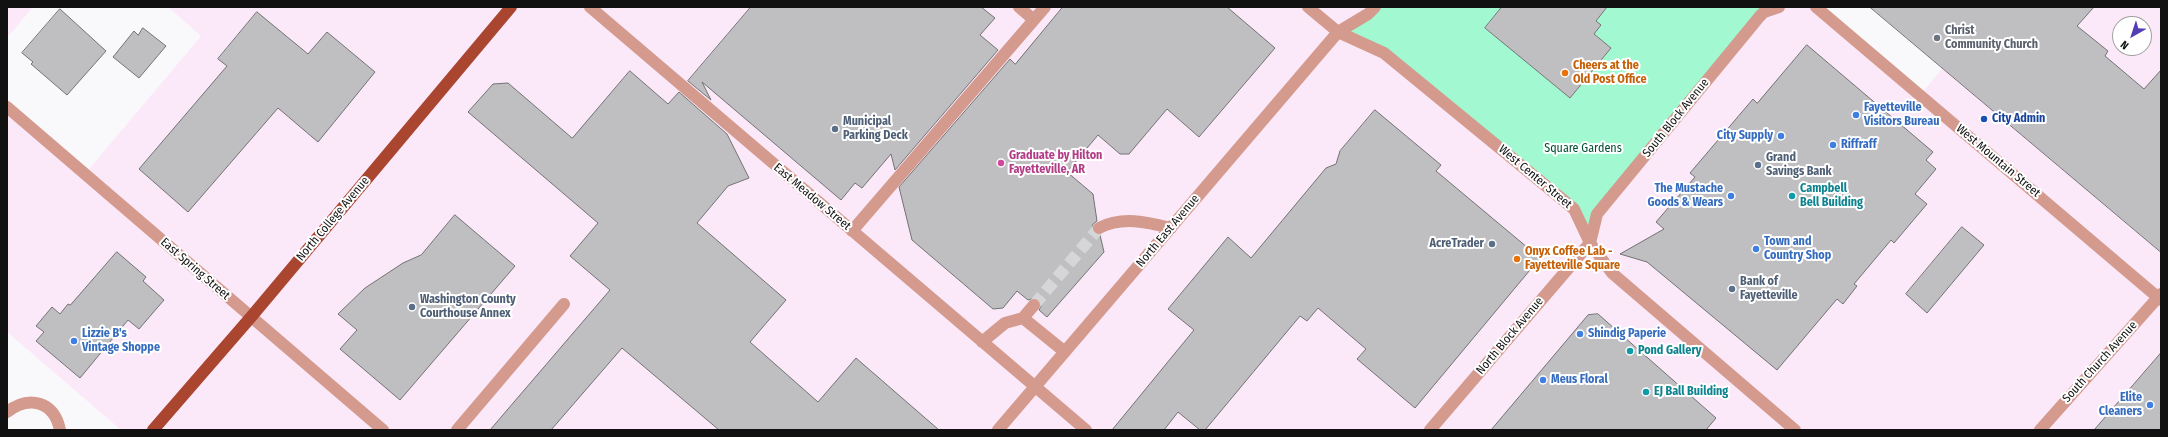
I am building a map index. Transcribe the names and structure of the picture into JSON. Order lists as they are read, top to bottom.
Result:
{
  "streets": {
    "main road": ["North College Avenue"],
    "street": [
      "South Block Avenue",
      "West Mountain Street",
      "West Center Street",
      "East Meadow Street",
      "North East Avenue",
      "East Spring Street",
      "North Block Avenue",
      "South Church Avenue"
    ]
  },
  "crossings": [
    ["South Block Avenue", "West Center Street"],
    ["South Block Avenue", "North Block Avenue"],
    ["West Mountain Street", "South Church Avenue"],
    ["West Center Street", "North East Avenue"],
    ["West Center Street", "North Block Avenue"],
    ["East Meadow Street", "North East Avenue"],
    ["North College Avenue", "East Spring Street"]
  ],
  "parks": ["Square Gardens"],
  "places": [
    "Christ Community Church",
    "Cheers at the Old Post Office",
    "Fayetteville Visitors Bureau",
    "City Admin",
    "Municipal Parking Deck",
    "City Supply",
    "Riffraff",
    "Graduate by Hilton Fayetteville, AR",
    "Grand Savings Bank",
    "The Mustache Goods & Wears",
    "Campbell Bell Building",
    "AcreTrader",
    "Town and Country Shop",
    "Onyx Coffee Lab - Fayetteville Square",
    "Bank of Fayetteville",
    "Washington County Courthouse Annex",
    "Shindig Paperie",
    "Lizzie B's Vintage Shoppe",
    "Pond Gallery",
    "Meus Floral",
    "EJ Ball Building",
    "Elite Cleaners"
  ],
  "north": "bottom left"
}
